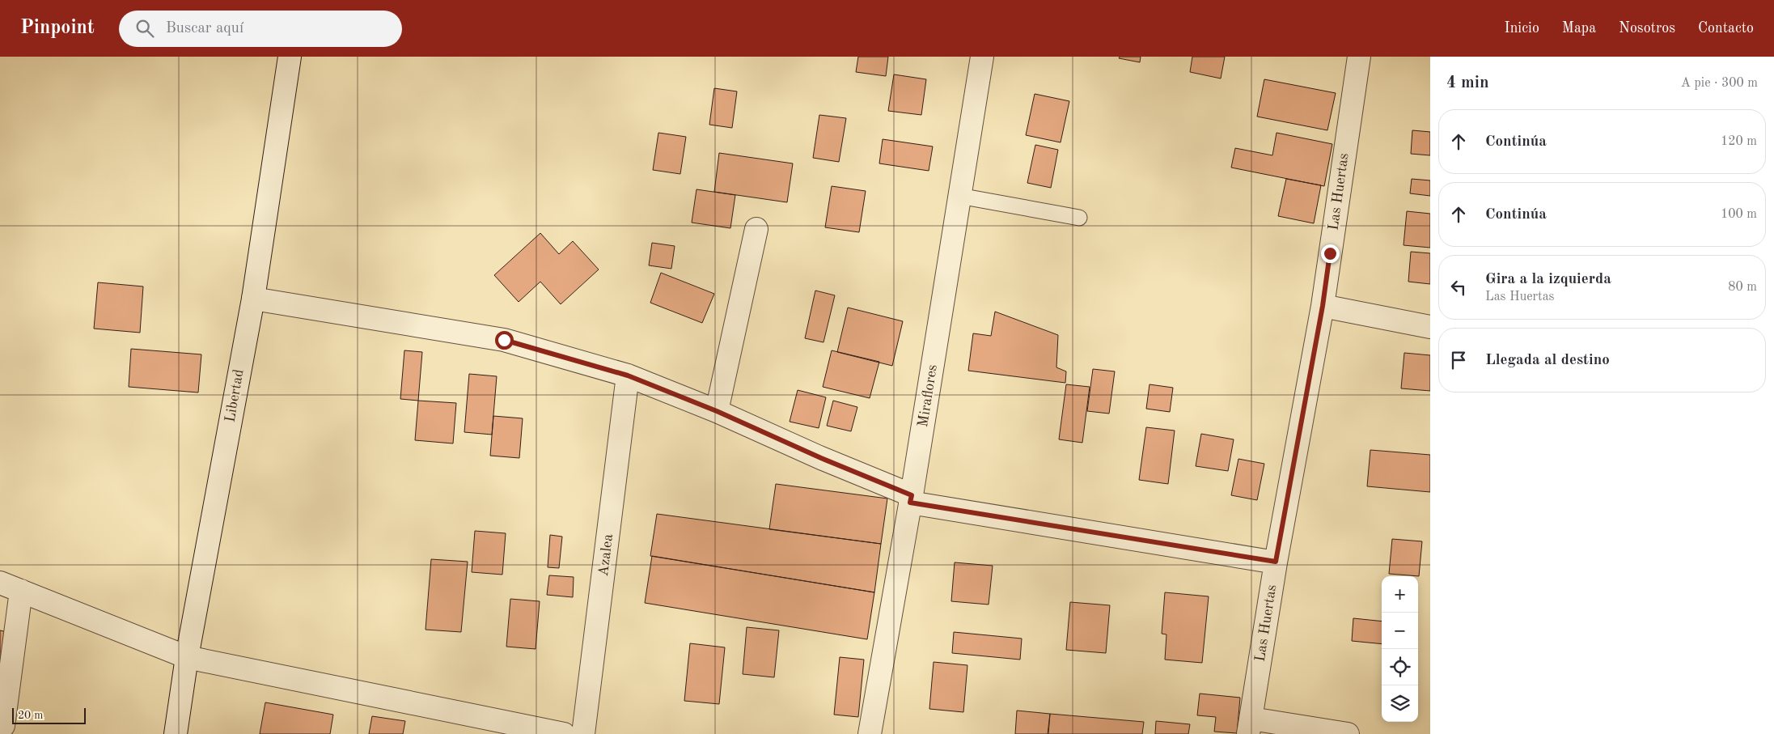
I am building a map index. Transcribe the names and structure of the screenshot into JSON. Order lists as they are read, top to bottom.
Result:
{
  "streets": {
    "street": [
      "Las Huertas",
      "Libertad",
      "Miraflores",
      "Azalea"
    ]
  },
  "scale_bar": "20 m",
  "page": {
    "header": "Pinpoint",
    "search": "Buscar aquí",
    "nav": [
      "Inicio",
      "Mapa",
      "Nosotros",
      "Contacto"
    ],
    "heading": ["4 min", "A pie · 300 m"],
    "list": [
      ["Continúa", "120 m"],
      ["Continúa", "100 m"],
      ["Gira a la izquierda", "Las Huertas", "80 m"],
      "Llegada al destino"
    ],
    "map_buttons": ["+", "−"],
    "scale": "20 m"
  }
}
